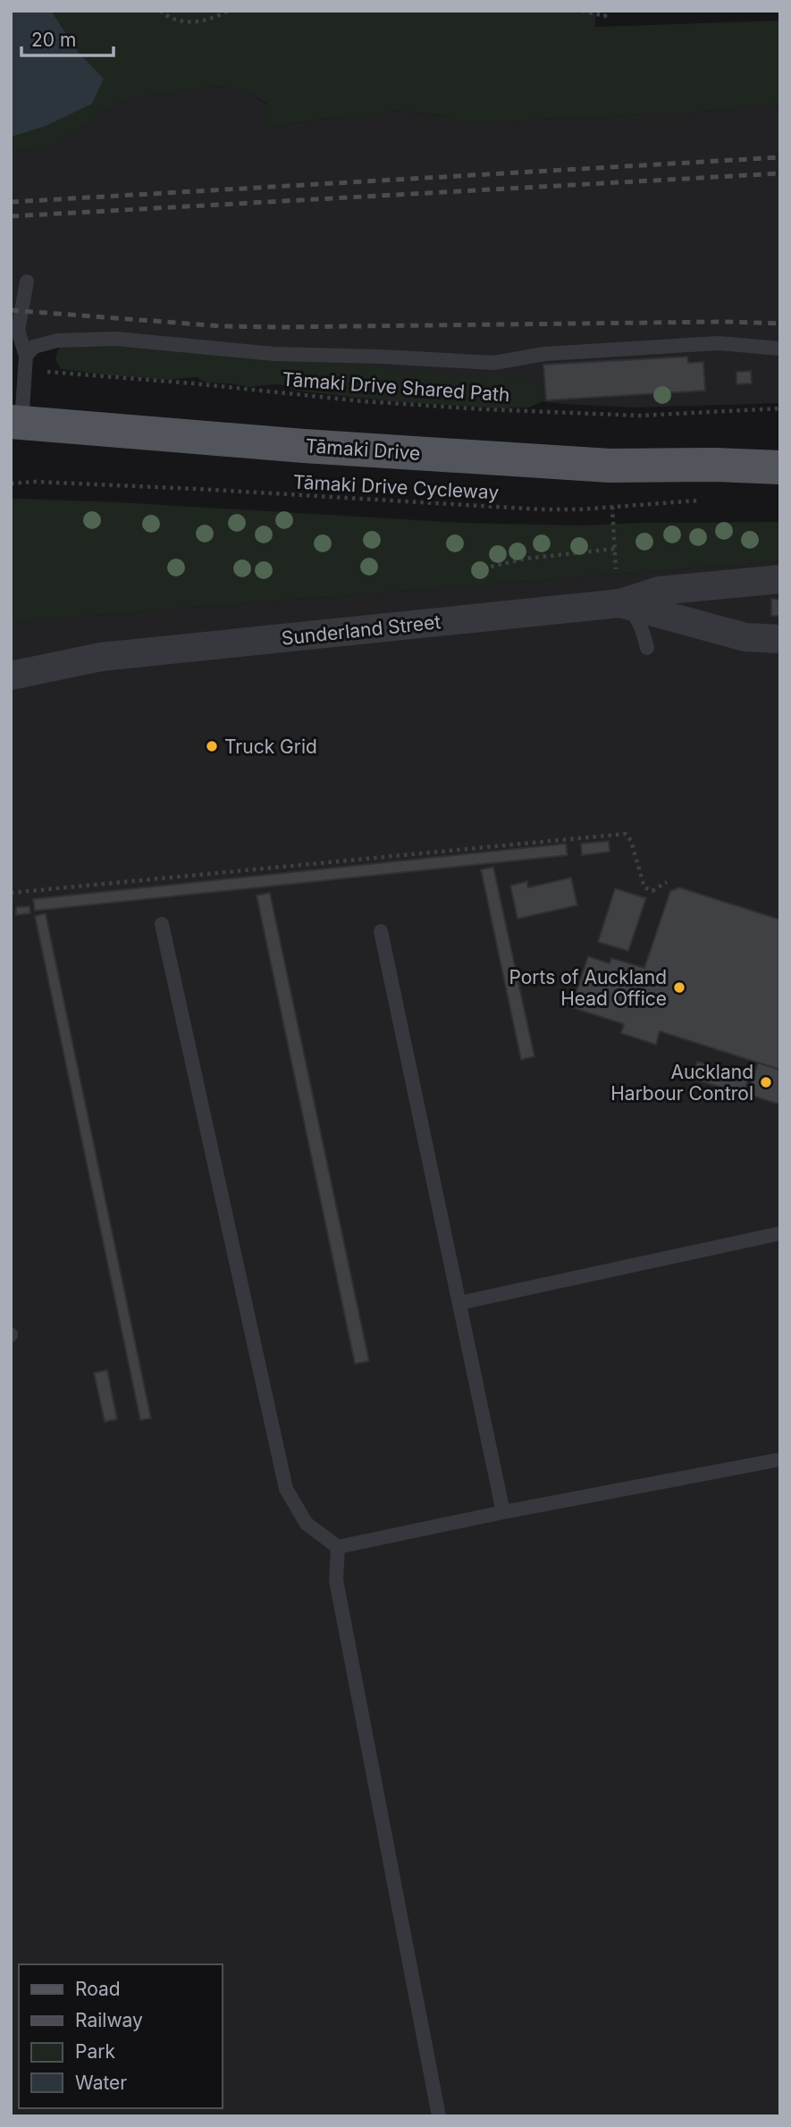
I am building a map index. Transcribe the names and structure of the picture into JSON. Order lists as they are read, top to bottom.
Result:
{
  "streets": {
    "main road": ["Tāmaki Drive"],
    "street": ["Sunderland Street"],
    "path": ["Tāmaki Drive Shared Path", "Tāmaki Drive Cycleway"]
  },
  "places": ["Truck Grid", "Ports of Auckland Head Office", "Auckland Harbour Control"],
  "legend": [
    "Road",
    "Railway",
    "Park",
    "Water"
  ],
  "scale_bar": "20 m"
}
